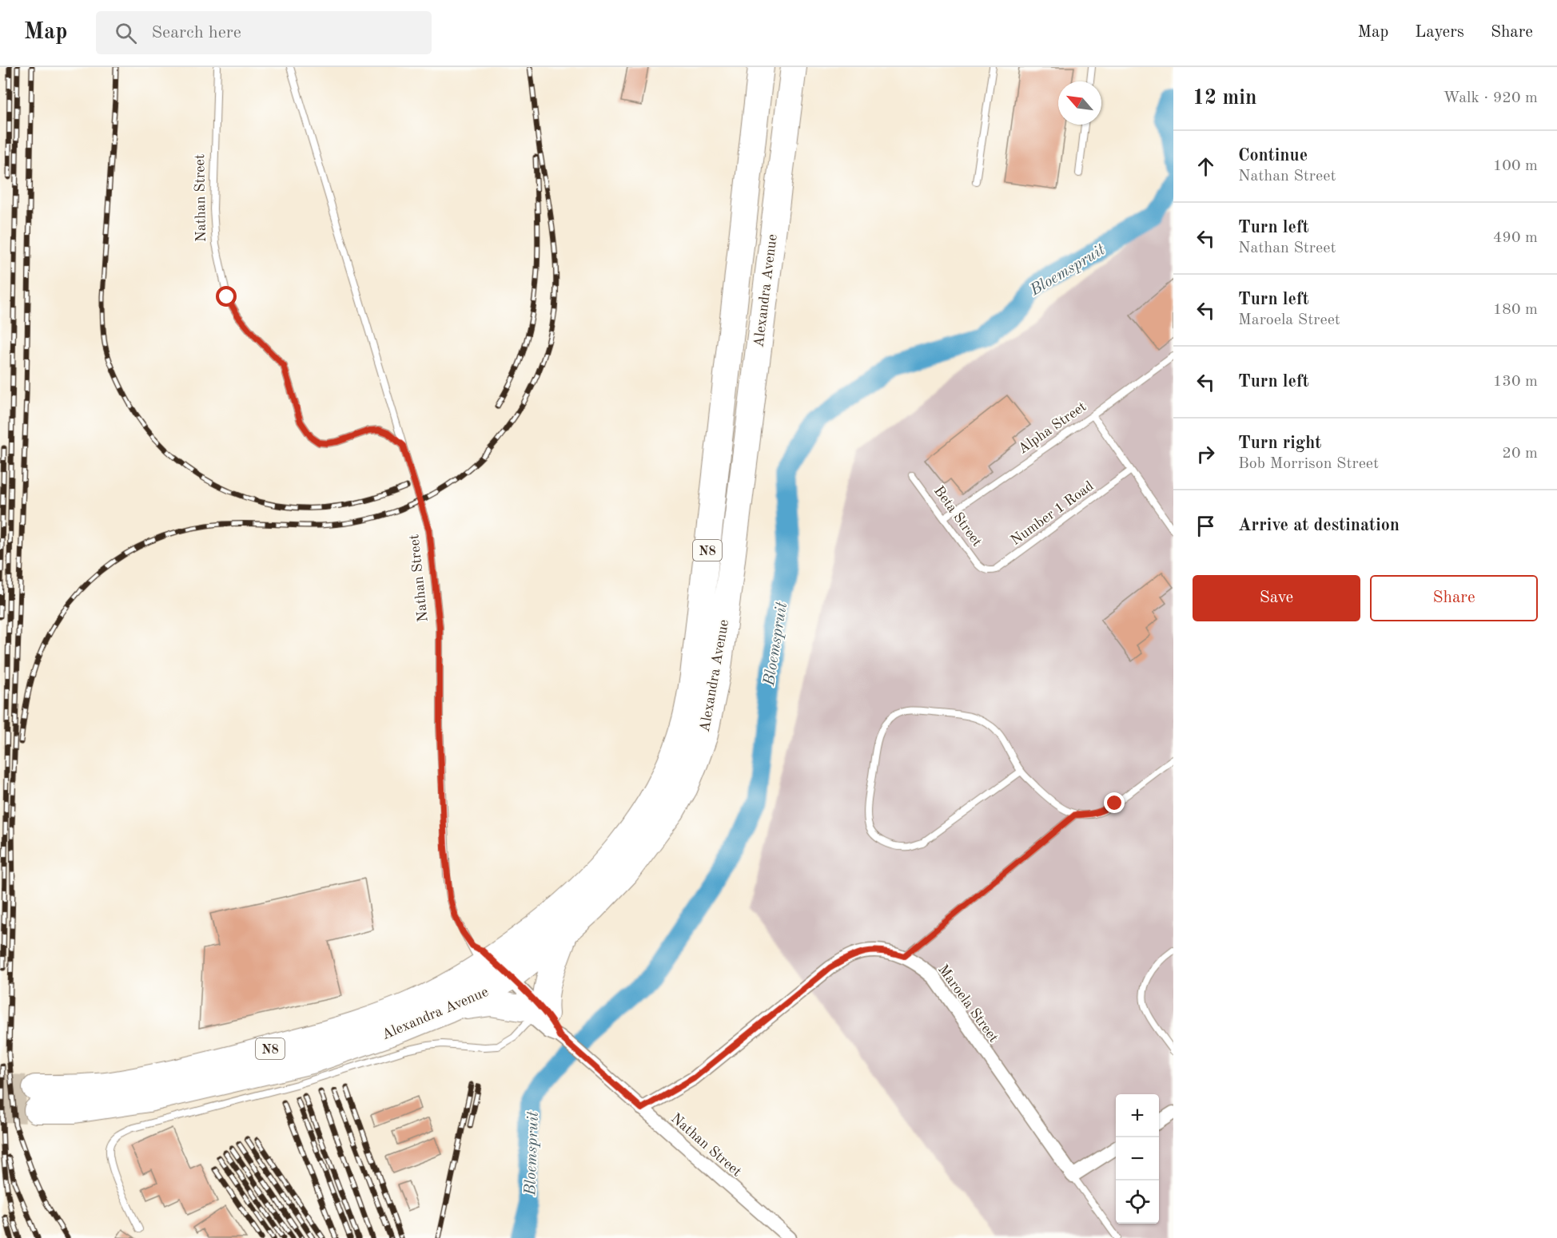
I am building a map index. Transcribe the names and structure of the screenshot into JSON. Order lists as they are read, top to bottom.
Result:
{
  "streets": {
    "highway": ["Alexandra Avenue", "N8"],
    "street": ["Nathan Street", "Maroela Street"],
    "lane": ["Alpha Street", "Number 1 Road", "Beta Street"]
  },
  "crossings": [
    ["Nathan Street", "Alexandra Avenue"],
    ["Nathan Street", "Maroela Street"],
    ["Alpha Street", "Beta Street"],
    ["Number 1 Road", "Beta Street"]
  ],
  "water": ["Bloemspruit"],
  "north": "top left",
  "page": {
    "header": "Map",
    "search": "Search here",
    "nav": ["Map", "Layers", "Share"],
    "heading": ["12 min", "Walk · 920 m"],
    "list": [
      ["Continue", "Nathan Street", "100 m"],
      ["Turn left", "Nathan Street", "490 m"],
      ["Turn left", "Maroela Street", "180 m"],
      ["Turn left", "130 m"],
      ["Turn right", "Bob Morrison Street", "20 m"],
      "Arrive at destination"
    ],
    "buttons": ["Save", "Share"],
    "map_buttons": ["+", "−"]
  }
}
